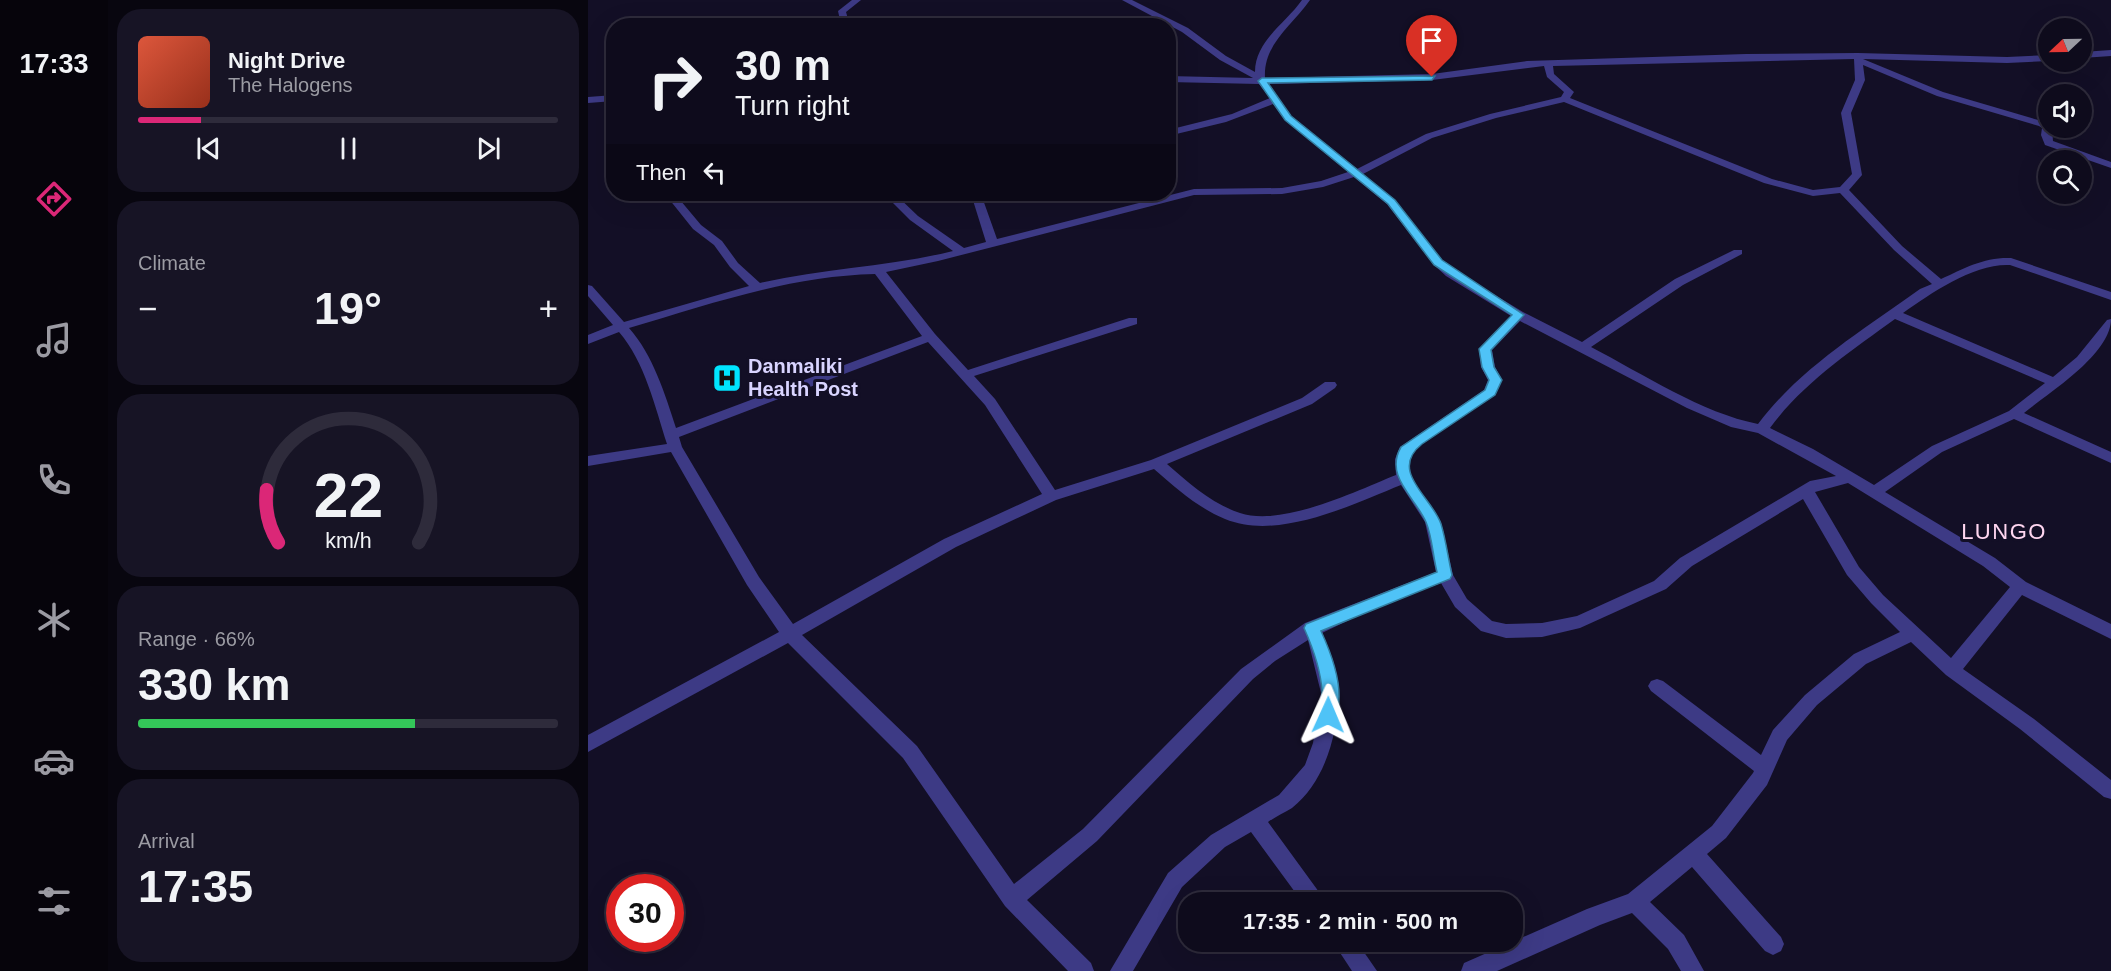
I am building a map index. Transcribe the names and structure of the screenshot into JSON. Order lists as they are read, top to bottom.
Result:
{
  "districts": ["LUNGO"],
  "places": {
    "hospital": ["Danmaliki Health Post"]
  },
  "north": "left",
  "page": {
    "tabs": "17:33",
    "turn": ["30 m", "Turn right"],
    "song": ["Night Drive", "The Halogens"],
    "then": "Then",
    "tile": [
      "Climate",
      ["Range · 66%", "330 km"],
      ["Arrival", "17:35"]
    ],
    "heat": ["−", "19°", "+"],
    "limit": "30",
    "trip": "17:35 · 2 min · 500 m",
    "gauge": ["22", "km/h"]
  }
}
